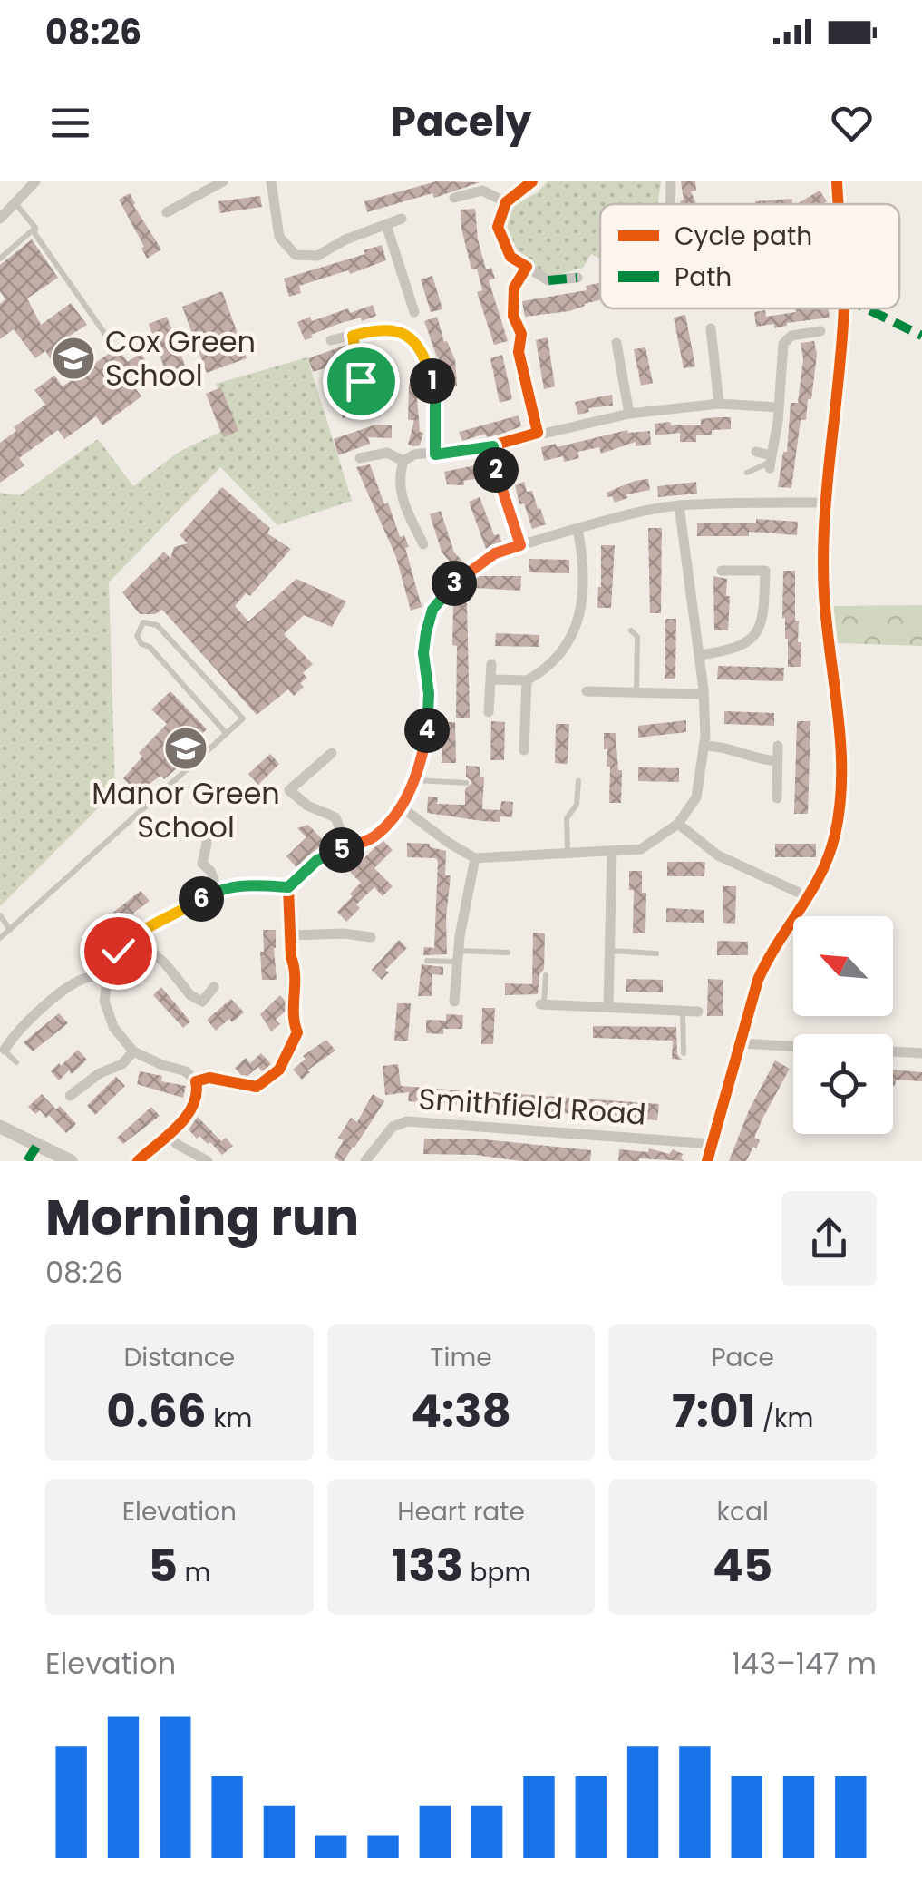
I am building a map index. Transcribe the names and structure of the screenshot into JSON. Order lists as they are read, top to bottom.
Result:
{
  "streets": {
    "street": ["Smithfield Road"]
  },
  "places": {
    "school or university": ["Cox Green School", "Manor Green School"]
  },
  "legend": ["Cycle path", "Path"],
  "north": "top left",
  "page": {
    "status": "08:26",
    "header": "Pacely",
    "pins": [
      "1",
      "2",
      "3",
      "4",
      "5",
      "6"
    ],
    "heading": ["Morning run", "08:26"],
    "stats": [
      ["Distance", "0.66 km"],
      ["Time", "4:38"],
      ["Pace", "7:01 /km"],
      ["Elevation", "5 m"],
      ["Heart rate", "133 bpm"],
      ["kcal", "45"]
    ],
    "chart": ["Elevation", "143–147 m"]
  }
}
